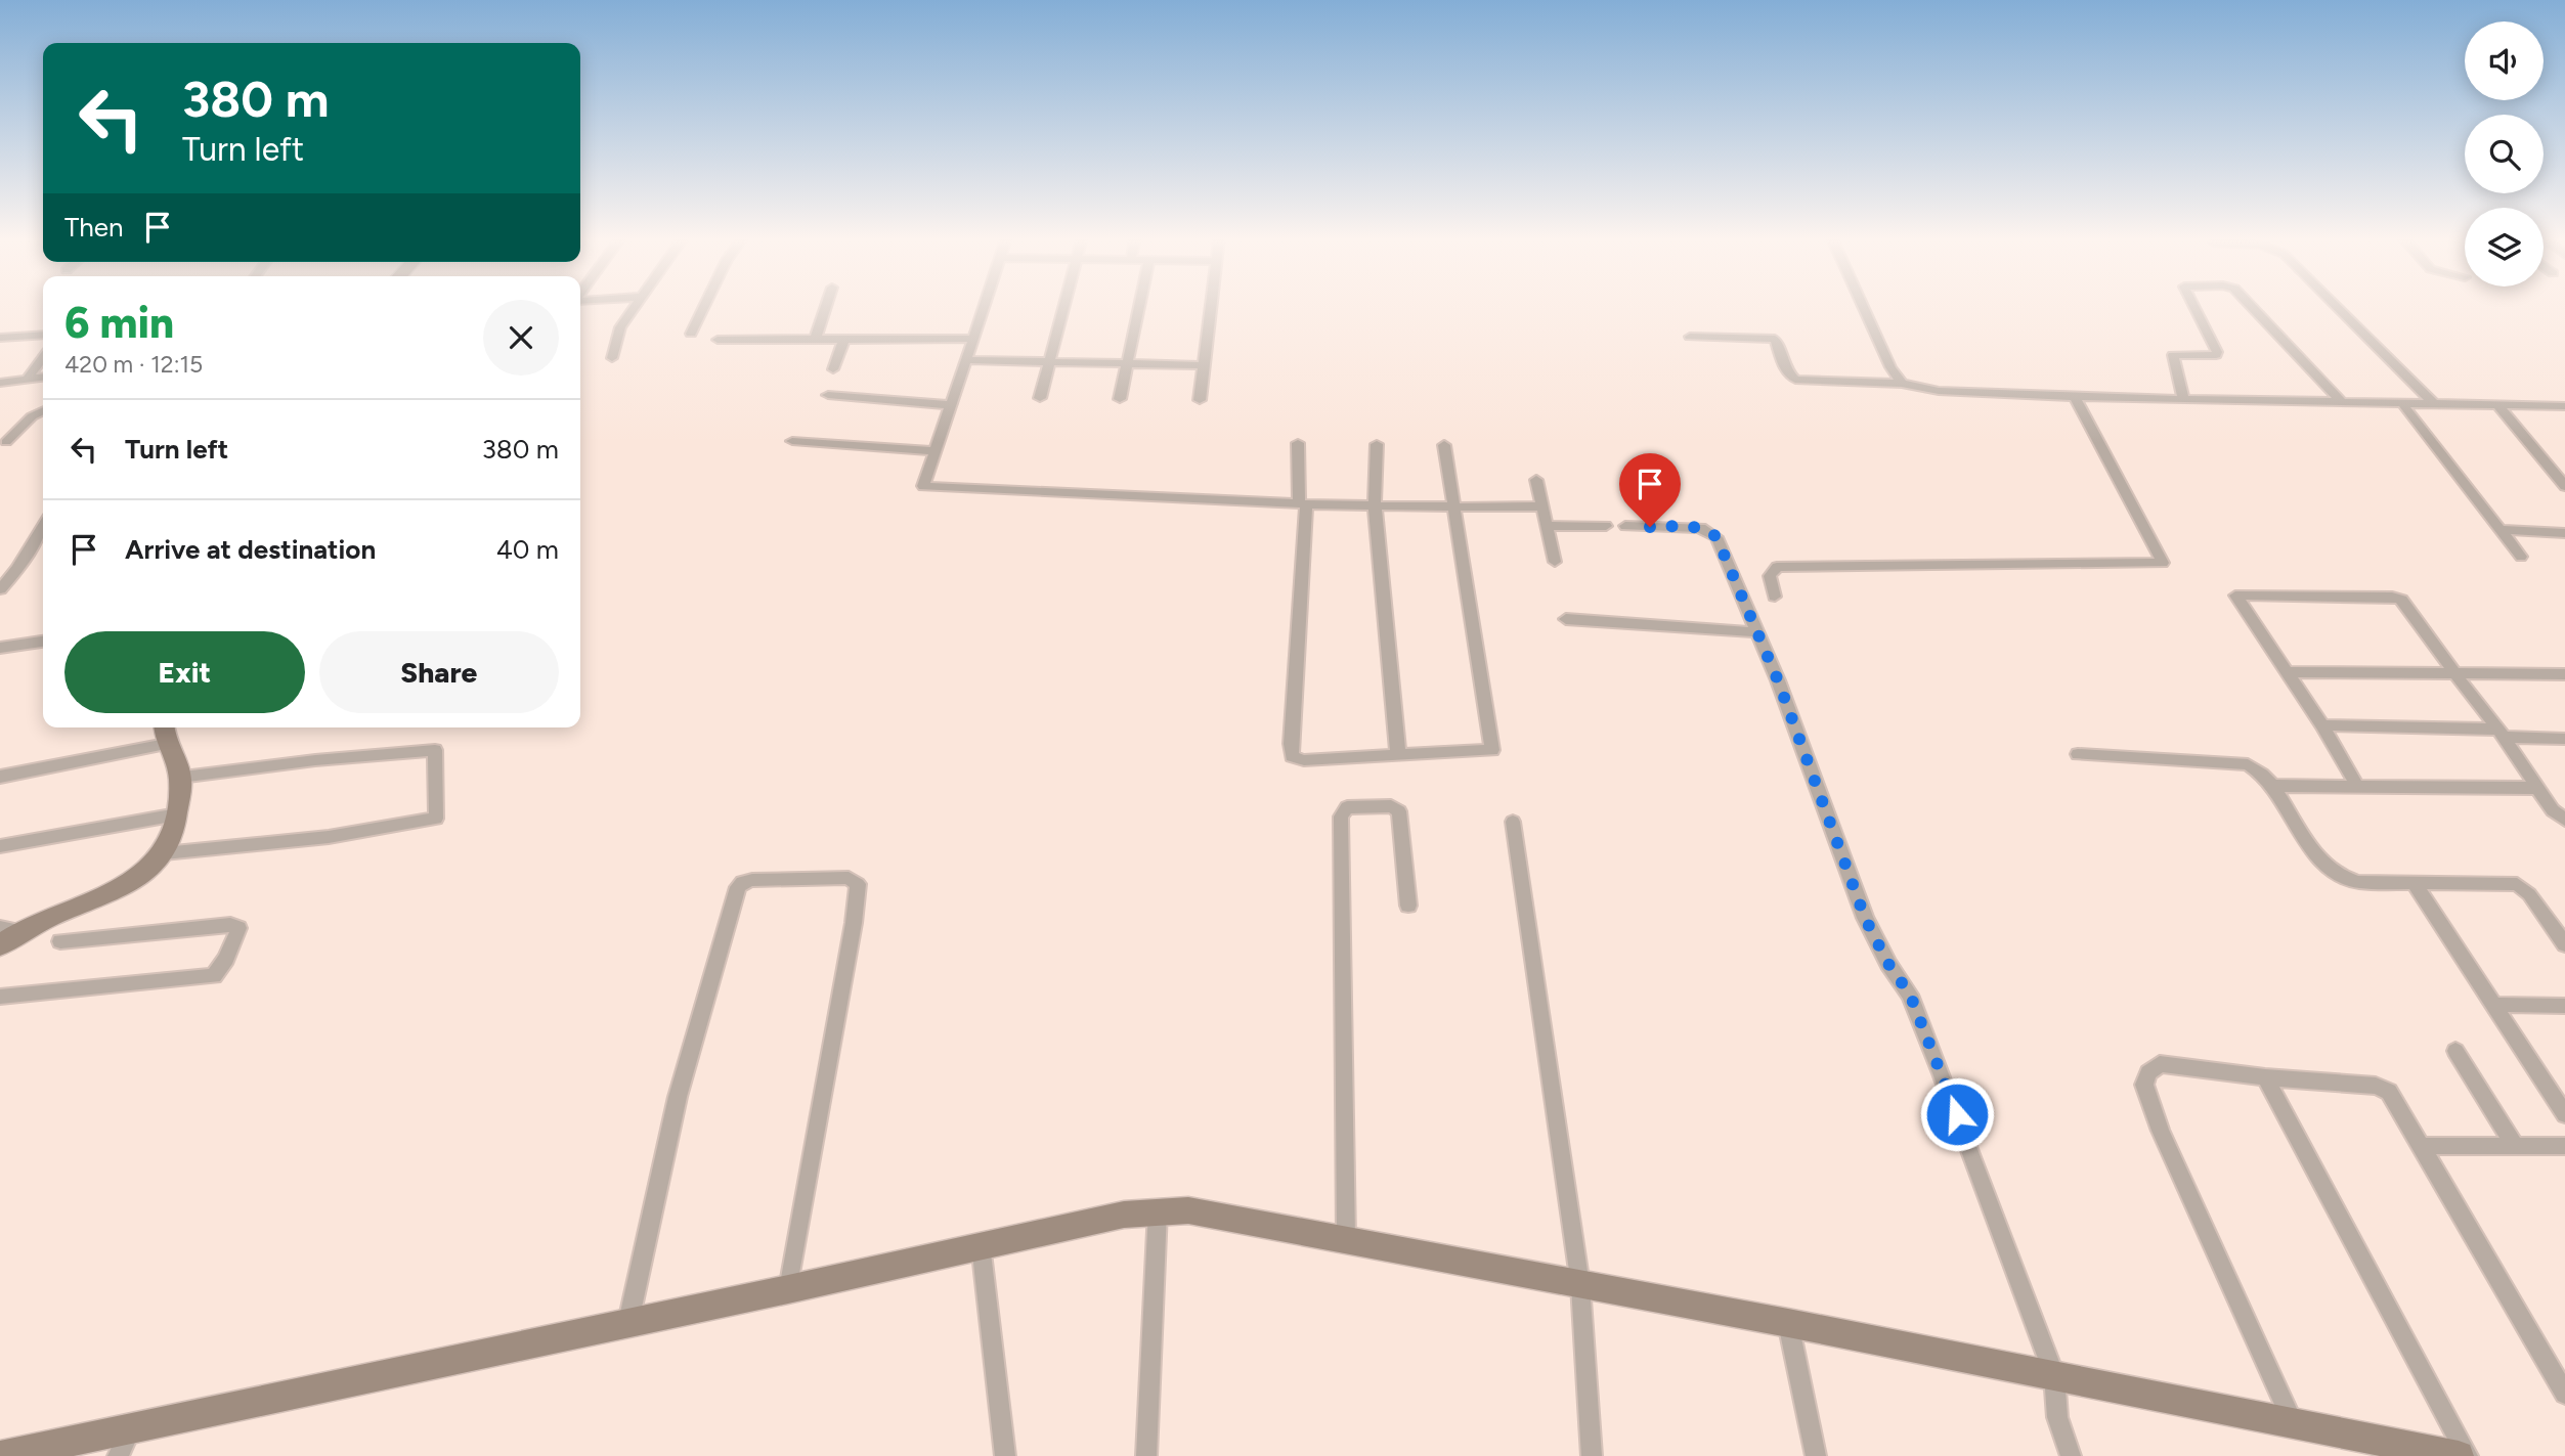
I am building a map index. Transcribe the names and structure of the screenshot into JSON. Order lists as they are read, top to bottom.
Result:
{
  "page": {
    "turn": ["380 m", "Turn left"],
    "then": "Then",
    "heading": ["6 min", "420 m · 12:15"],
    "list": [
      {
        "name": "Turn left",
        "value": "380 m"
      },
      {
        "name": "Arrive at destination",
        "value": "40 m"
      }
    ],
    "buttons": ["Exit", "Share"]
  }
}
